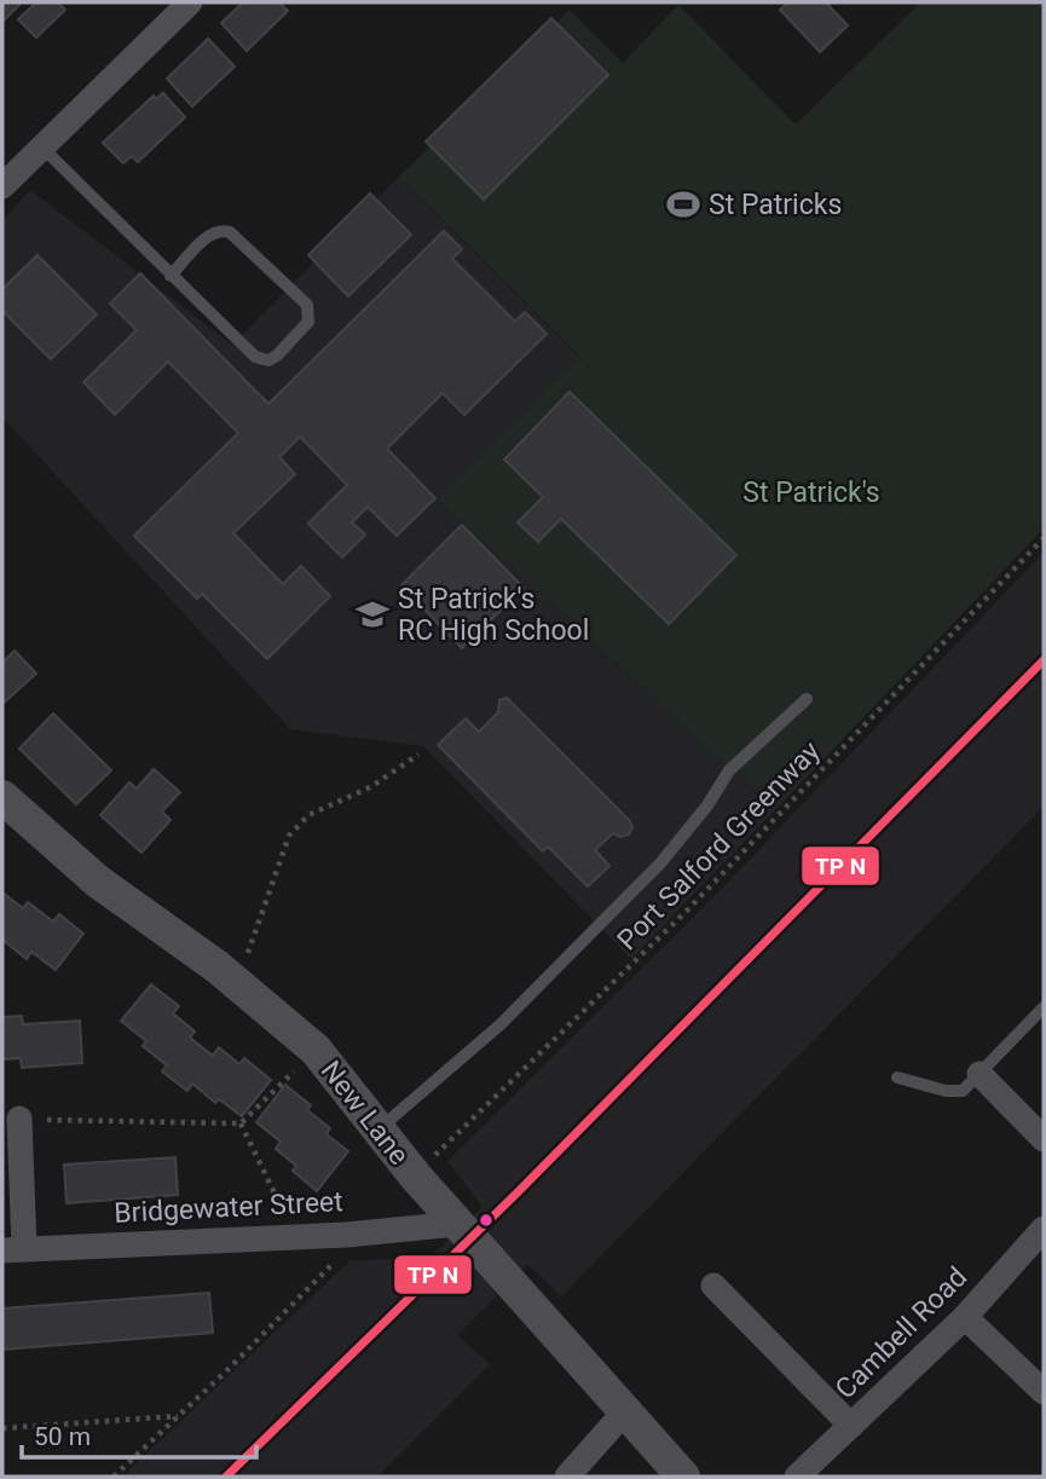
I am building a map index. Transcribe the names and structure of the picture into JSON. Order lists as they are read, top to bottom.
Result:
{
  "streets": {
    "street": ["New Lane", "Bridgewater Street", "Cambell Road"],
    "path": ["Port Salford Greenway"]
  },
  "crossings": [
    ["Port Salford Greenway", "New Lane"],
    ["New Lane", "Bridgewater Street"]
  ],
  "parks": ["St Patrick's"],
  "places": {
    "sports": ["St Patricks"],
    "school or university": ["St Patrick's RC High School"]
  },
  "scale_bar": "50 m"
}
